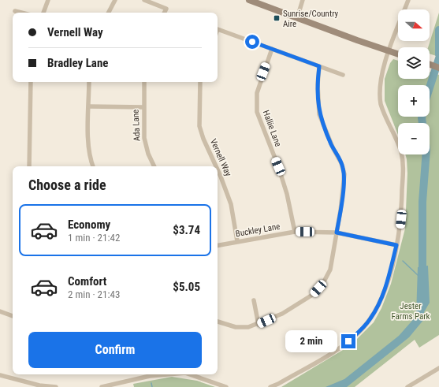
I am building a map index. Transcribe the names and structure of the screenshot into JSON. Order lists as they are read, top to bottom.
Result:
{
  "streets": {
    "street": [
      "Ada Lane",
      "Hallie Lane",
      "Vernell Way",
      "Buckley Lane"
    ]
  },
  "crossings": [
    ["Hallie Lane", "Buckley Lane"],
    ["Vernell Way", "Buckley Lane"]
  ],
  "parks": ["Jester Farms Park"],
  "places": {
    "transit": ["Sunrise/Country Aire"]
  },
  "north": "right",
  "page": {
    "map_buttons": ["+", "−"],
    "banner": ["Vernell Way", "Bradley Lane"],
    "heading": "Choose a ride",
    "list": [
      {
        "name": "Economy",
        "note": "1 min · 21:42",
        "value": "$3.74"
      },
      {
        "name": "Comfort",
        "note": "2 min · 21:43",
        "value": "$5.05"
      }
    ],
    "buttons": "Confirm",
    "bubble": "2 min"
  }
}
